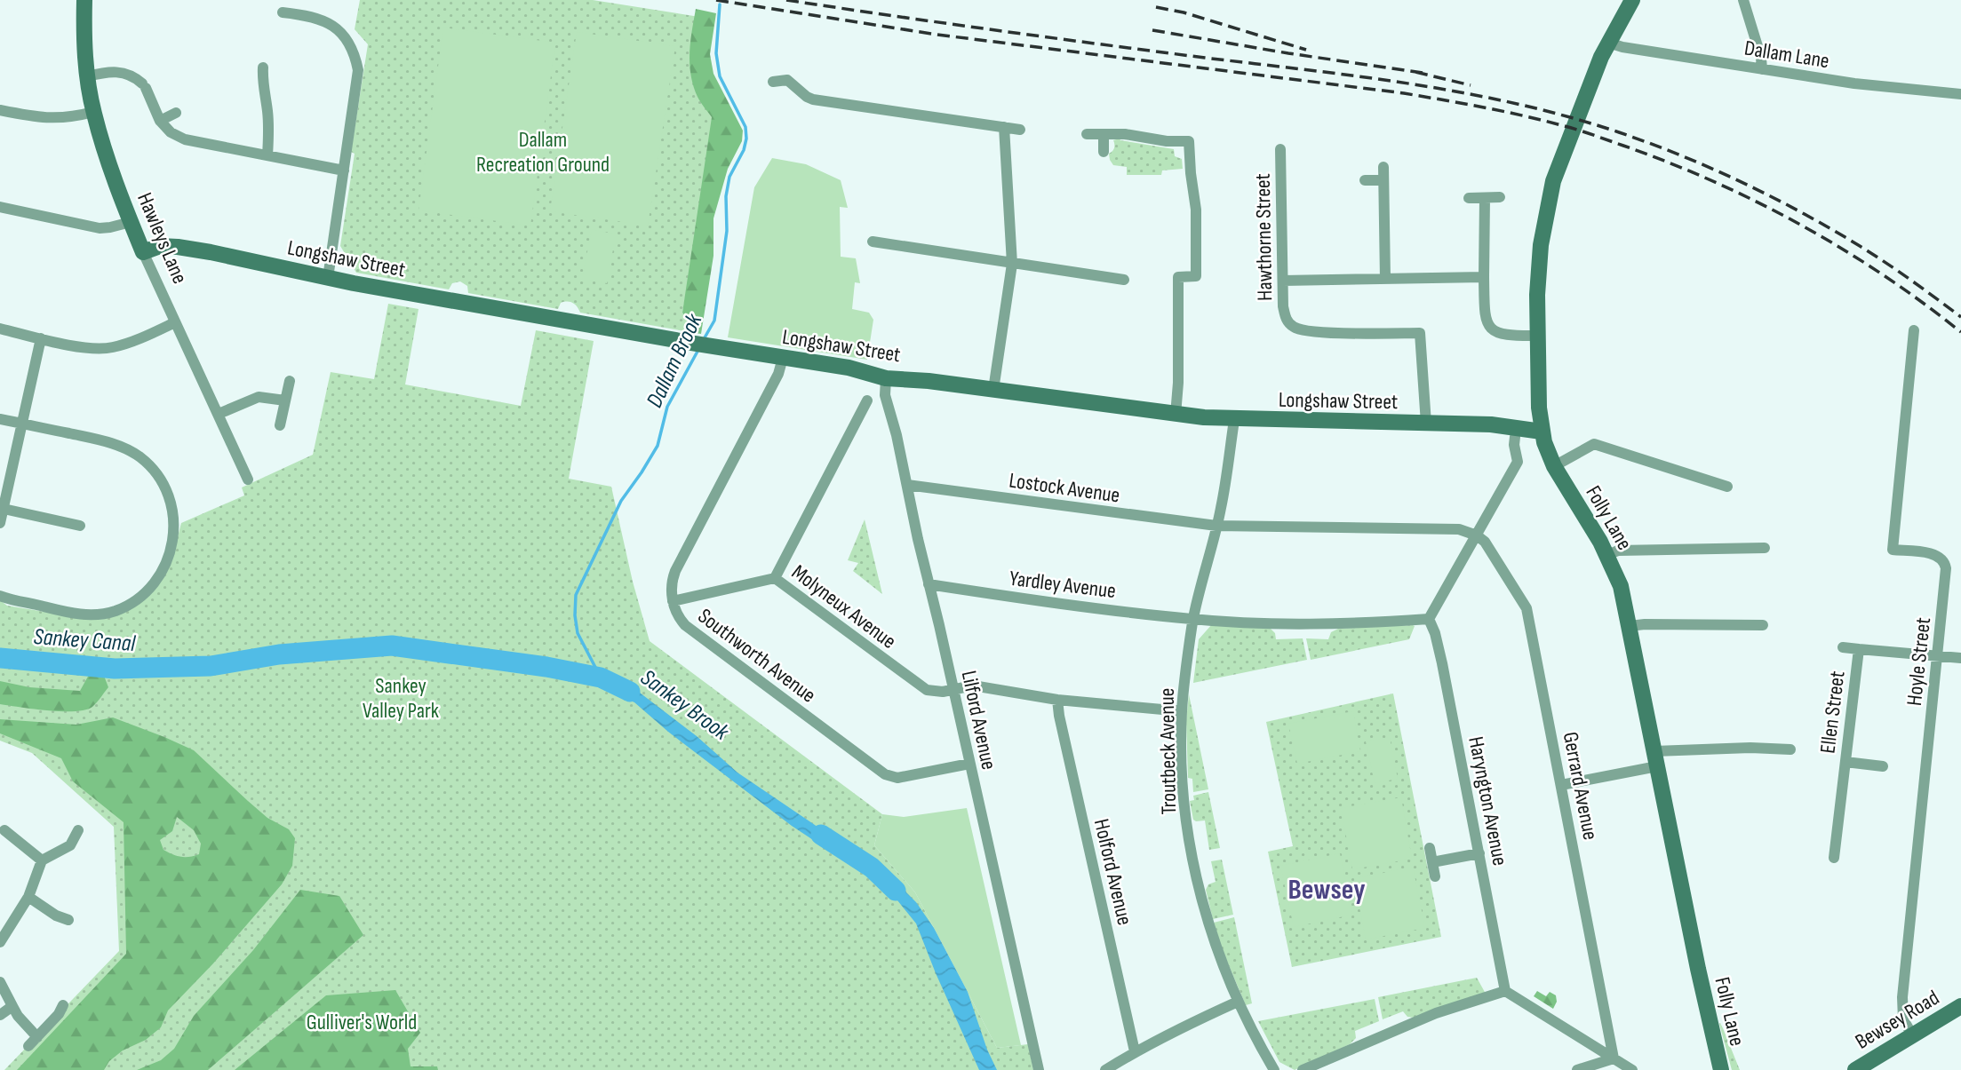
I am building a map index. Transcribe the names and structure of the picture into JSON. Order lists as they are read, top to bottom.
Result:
{
  "streets": {
    "street": [
      "Dallam Lane",
      "Hawthorne Street",
      "Hawleys Lane",
      "Longshaw Street",
      "Lostock Avenue",
      "Folly Lane",
      "Yardley Avenue",
      "Molyneux Avenue",
      "Southworth Avenue",
      "Hoyle Street",
      "Ellen Street",
      "Lilford Avenue",
      "Troutbeck Avenue",
      "Gerrard Avenue",
      "Haryngton Avenue",
      "Holford Avenue",
      "Bewsey Road"
    ]
  },
  "crossings": [
    ["Dallam Lane", "Folly Lane"],
    ["Hawthorne Street", "Longshaw Street"],
    ["Hawleys Lane", "Longshaw Street"],
    ["Longshaw Street", "Folly Lane"],
    ["Longshaw Street", "Southworth Avenue"],
    ["Longshaw Street", "Lilford Avenue"],
    ["Longshaw Street", "Troutbeck Avenue"],
    ["Lostock Avenue", "Lilford Avenue"],
    ["Lostock Avenue", "Troutbeck Avenue"],
    ["Lostock Avenue", "Gerrard Avenue"],
    ["Yardley Avenue", "Lilford Avenue"],
    ["Yardley Avenue", "Troutbeck Avenue"],
    ["Yardley Avenue", "Haryngton Avenue"],
    ["Molyneux Avenue", "Lilford Avenue"],
    ["Molyneux Avenue", "Troutbeck Avenue"],
    ["Molyneux Avenue", "Holford Avenue"],
    ["Southworth Avenue", "Lilford Avenue"],
    ["Hoyle Street", "Ellen Street"],
    ["Hoyle Street", "Bewsey Road"]
  ],
  "districts": ["Bewsey"],
  "water": ["Dallam Brook", "Sankey Canal", "Sankey Brook"],
  "parks": ["Dallam Recreation Ground", "Sankey Valley Park", "Gulliver's World"]
}
